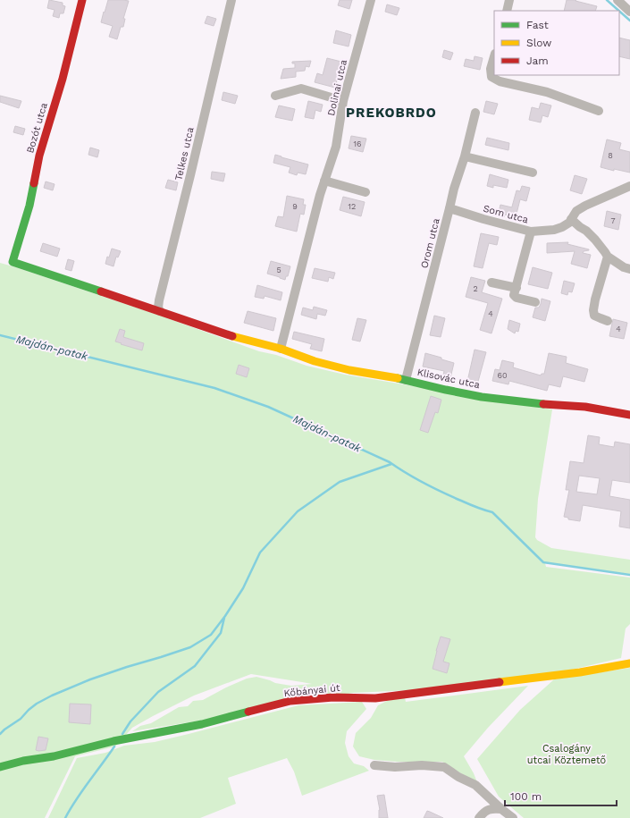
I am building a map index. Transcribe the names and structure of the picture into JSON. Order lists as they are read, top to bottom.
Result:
{
  "streets": {
    "street": [
      "Dolinai utca",
      "Bozót utca",
      "Telkes utca",
      "Som utca",
      "Orom utca",
      "Klisovác utca",
      "Kőbányai út"
    ]
  },
  "crossings": [
    ["Dolinai utca", "Klisovác utca"],
    ["Bozót utca", "Klisovác utca"],
    ["Telkes utca", "Klisovác utca"],
    ["Som utca", "Orom utca"],
    ["Orom utca", "Klisovác utca"]
  ],
  "districts": ["PREKOBRDO"],
  "water": ["Majdán-patak"],
  "parks": ["Csalogány utcai Köztemető"],
  "house_numbers": [
    "16",
    "8",
    "9",
    "12",
    "7",
    "5",
    "2",
    "4",
    "4",
    "60"
  ],
  "legend": ["Fast", "Slow", "Jam"],
  "scale_bar": "100 m"
}
